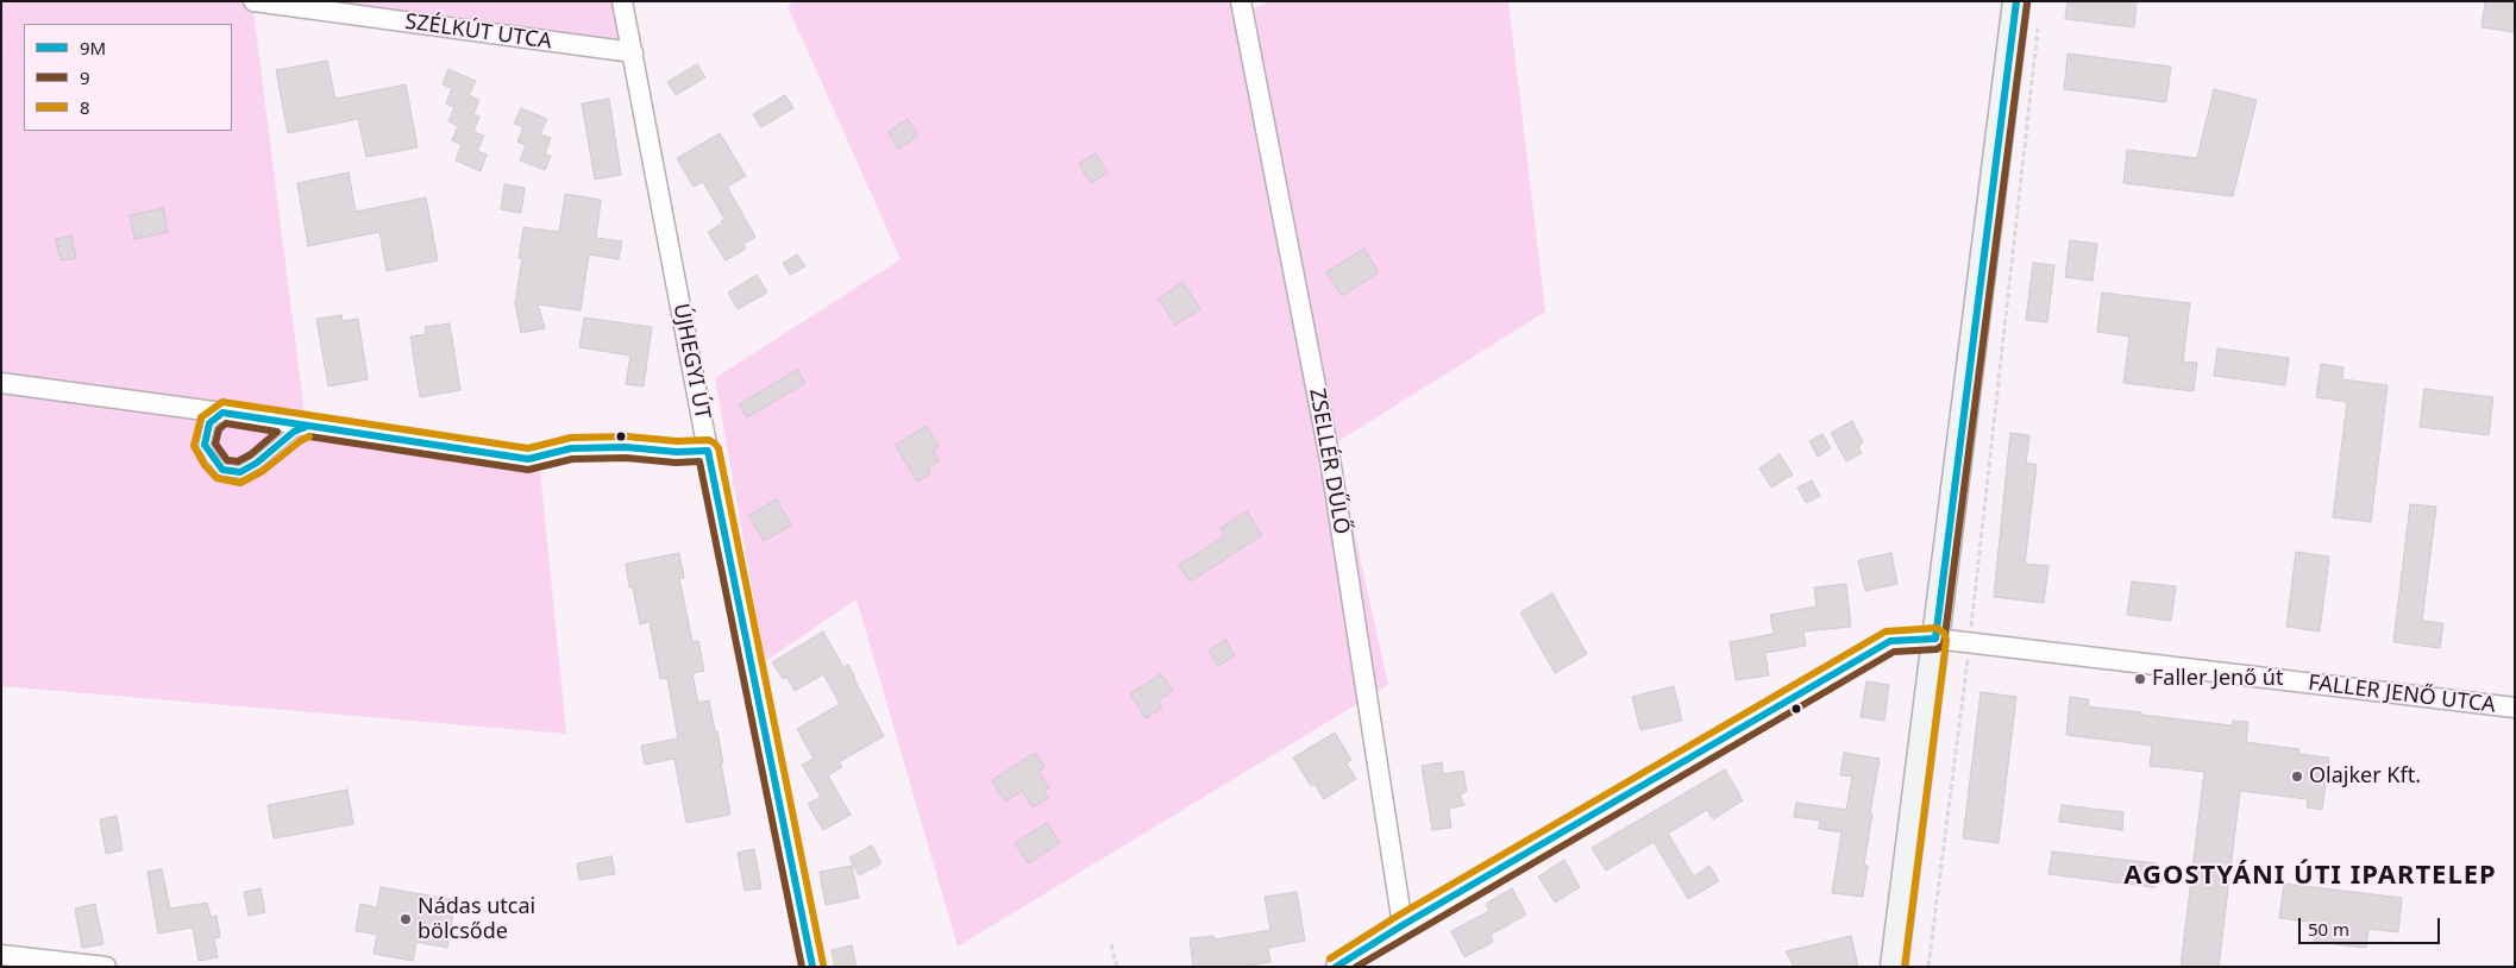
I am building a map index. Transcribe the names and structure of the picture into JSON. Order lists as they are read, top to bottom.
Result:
{
  "streets": {
    "street": [
      "SZÉLKÚT UTCA",
      "ÚJHEGYI ÚT",
      "ZSELLÉR DŰLŐ",
      "FALLER JENŐ UTCA"
    ]
  },
  "crossings": [
    ["SZÉLKÚT UTCA", "ÚJHEGYI ÚT"],
    ["ZSELLÉR DŰLŐ", "FALLER JENŐ UTCA"]
  ],
  "districts": ["AGOSTYÁNI ÚTI IPARTELEP"],
  "places": ["Faller Jenő út", "Olajker Kft.", "Nádas utcai bölcsőde"],
  "lines": ["transit line 9M", "transit line 9", "transit line 8"],
  "legend": ["9M", "9", "8"],
  "scale_bar": "50 m"
}
